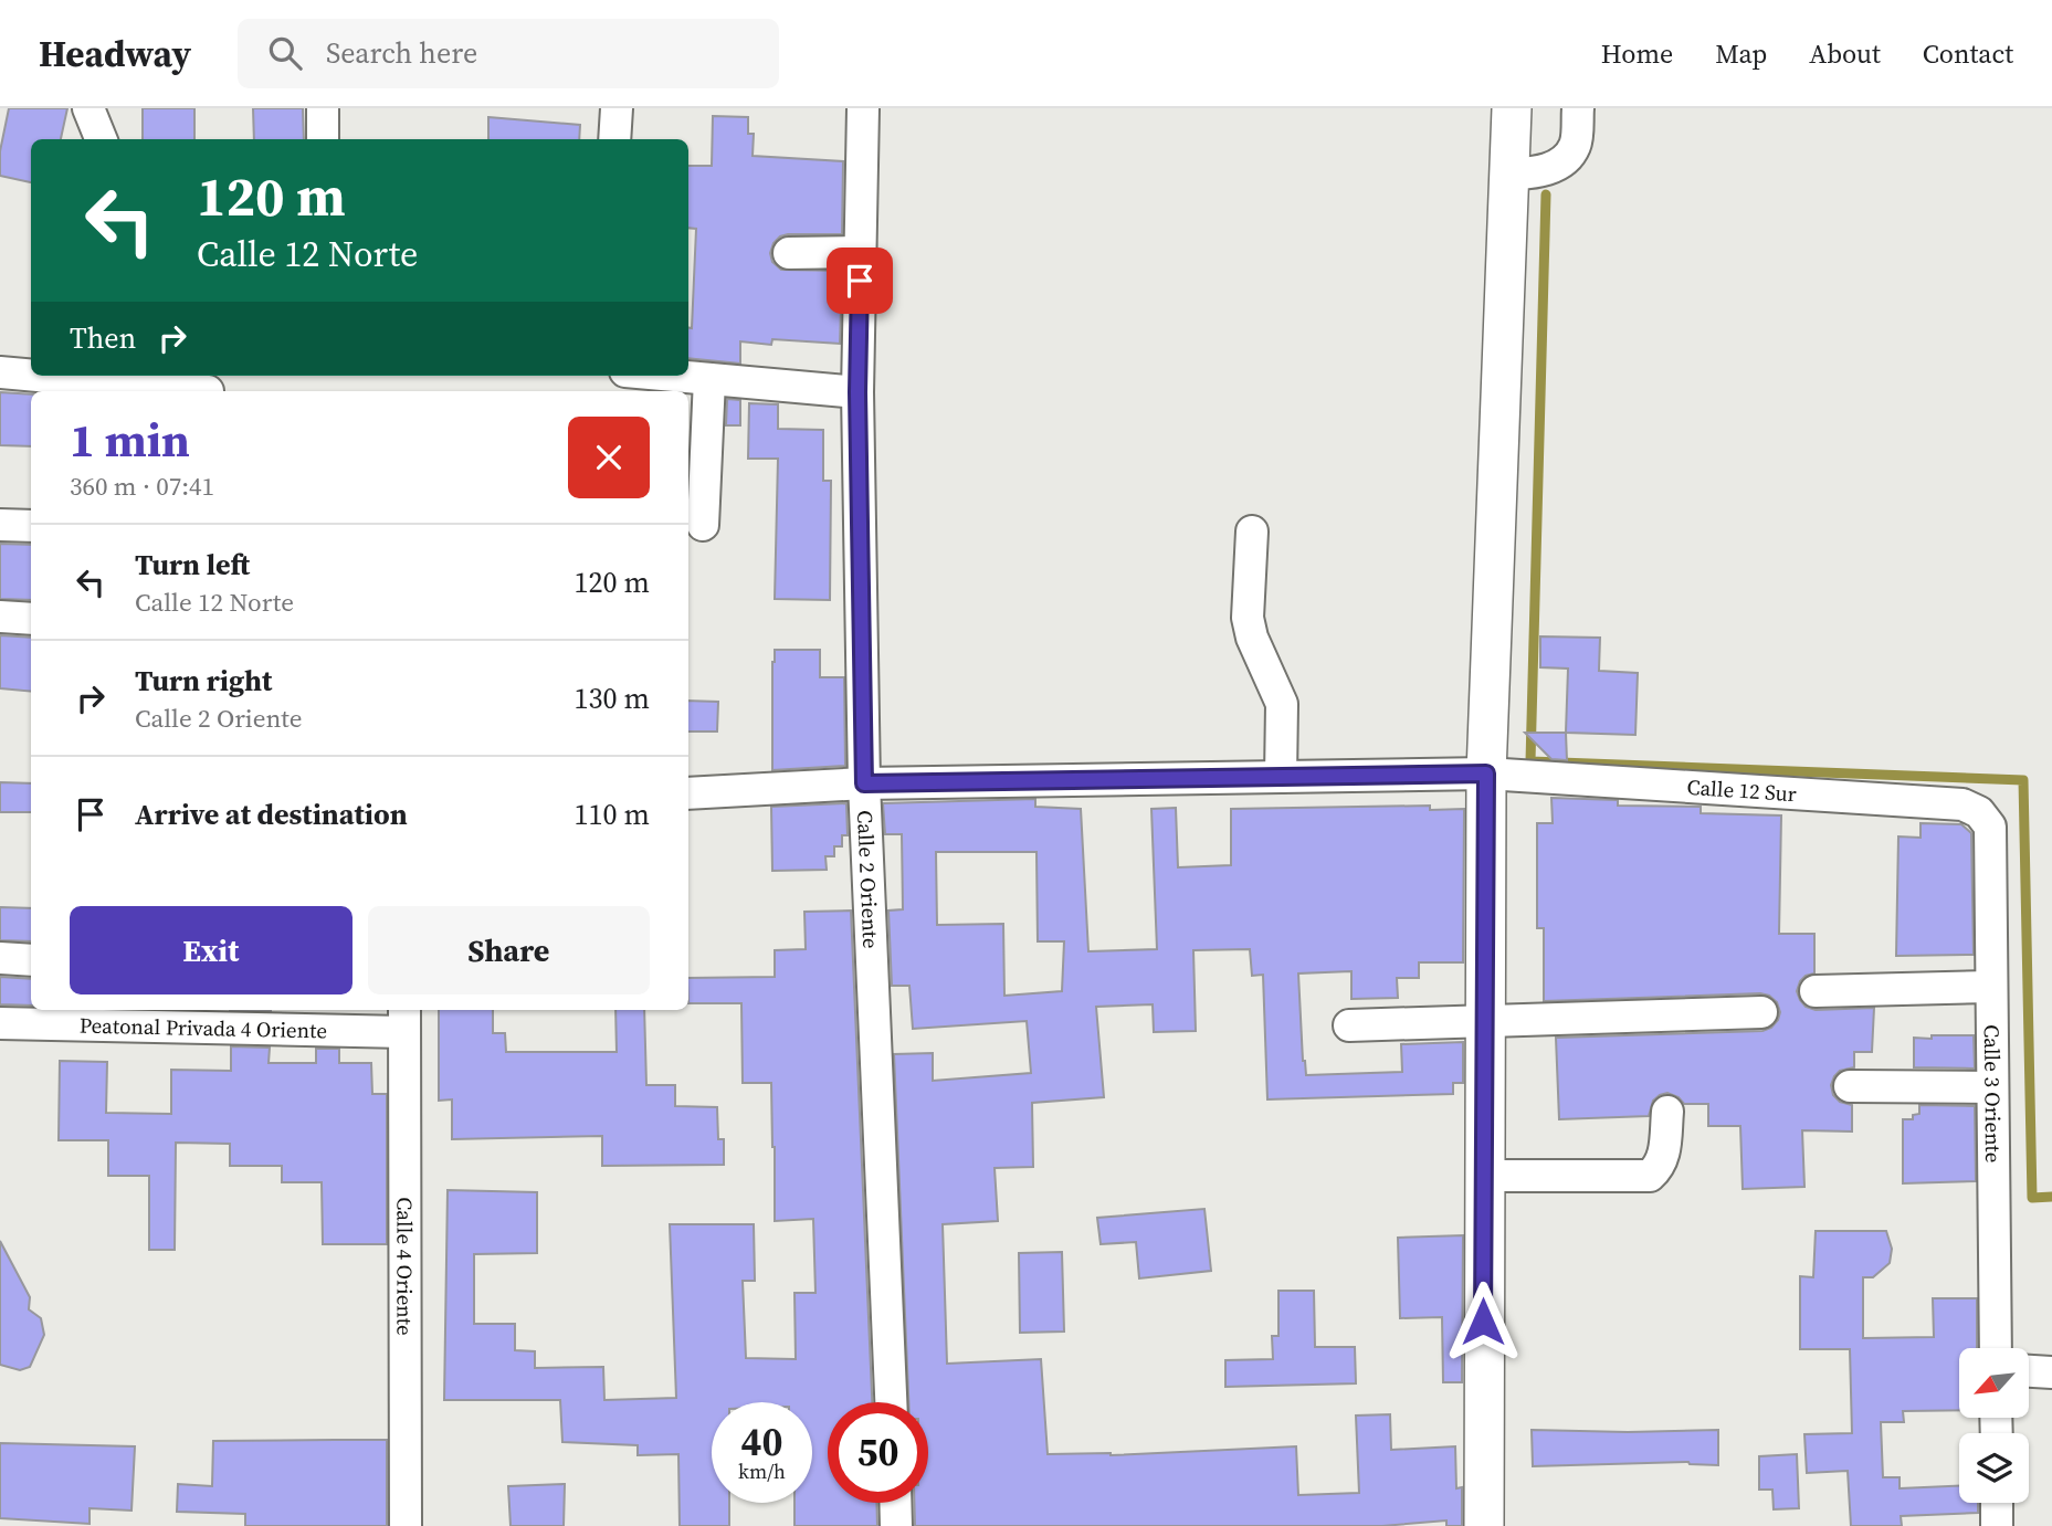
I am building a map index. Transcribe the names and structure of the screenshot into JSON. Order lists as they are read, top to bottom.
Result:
{
  "streets": {
    "street": [
      "Calle 12 Sur",
      "Calle 2 Oriente",
      "Peatonal Privada 4 Oriente",
      "Calle 3 Oriente",
      "Calle 4 Oriente"
    ]
  },
  "crossings": [
    ["Calle 12 Sur", "Calle 2 Oriente"],
    ["Calle 12 Sur", "Calle 3 Oriente"],
    ["Peatonal Privada 4 Oriente", "Calle 4 Oriente"]
  ],
  "north": "bottom left",
  "page": {
    "header": "Headway",
    "search": "Search here",
    "nav": [
      "Home",
      "Map",
      "About",
      "Contact"
    ],
    "turn": ["120 m", "Calle 12 Norte"],
    "then": "Then",
    "heading": ["1 min", "360 m · 07:41"],
    "list": [
      {
        "name": "Turn left",
        "note": "Calle 12 Norte",
        "value": "120 m"
      },
      {
        "name": "Turn right",
        "note": "Calle 2 Oriente",
        "value": "130 m"
      },
      {
        "name": "Arrive at destination",
        "value": "110 m"
      }
    ],
    "buttons": ["Exit", "Share"],
    "speed": "40 km/h",
    "limit": "50"
  }
}
